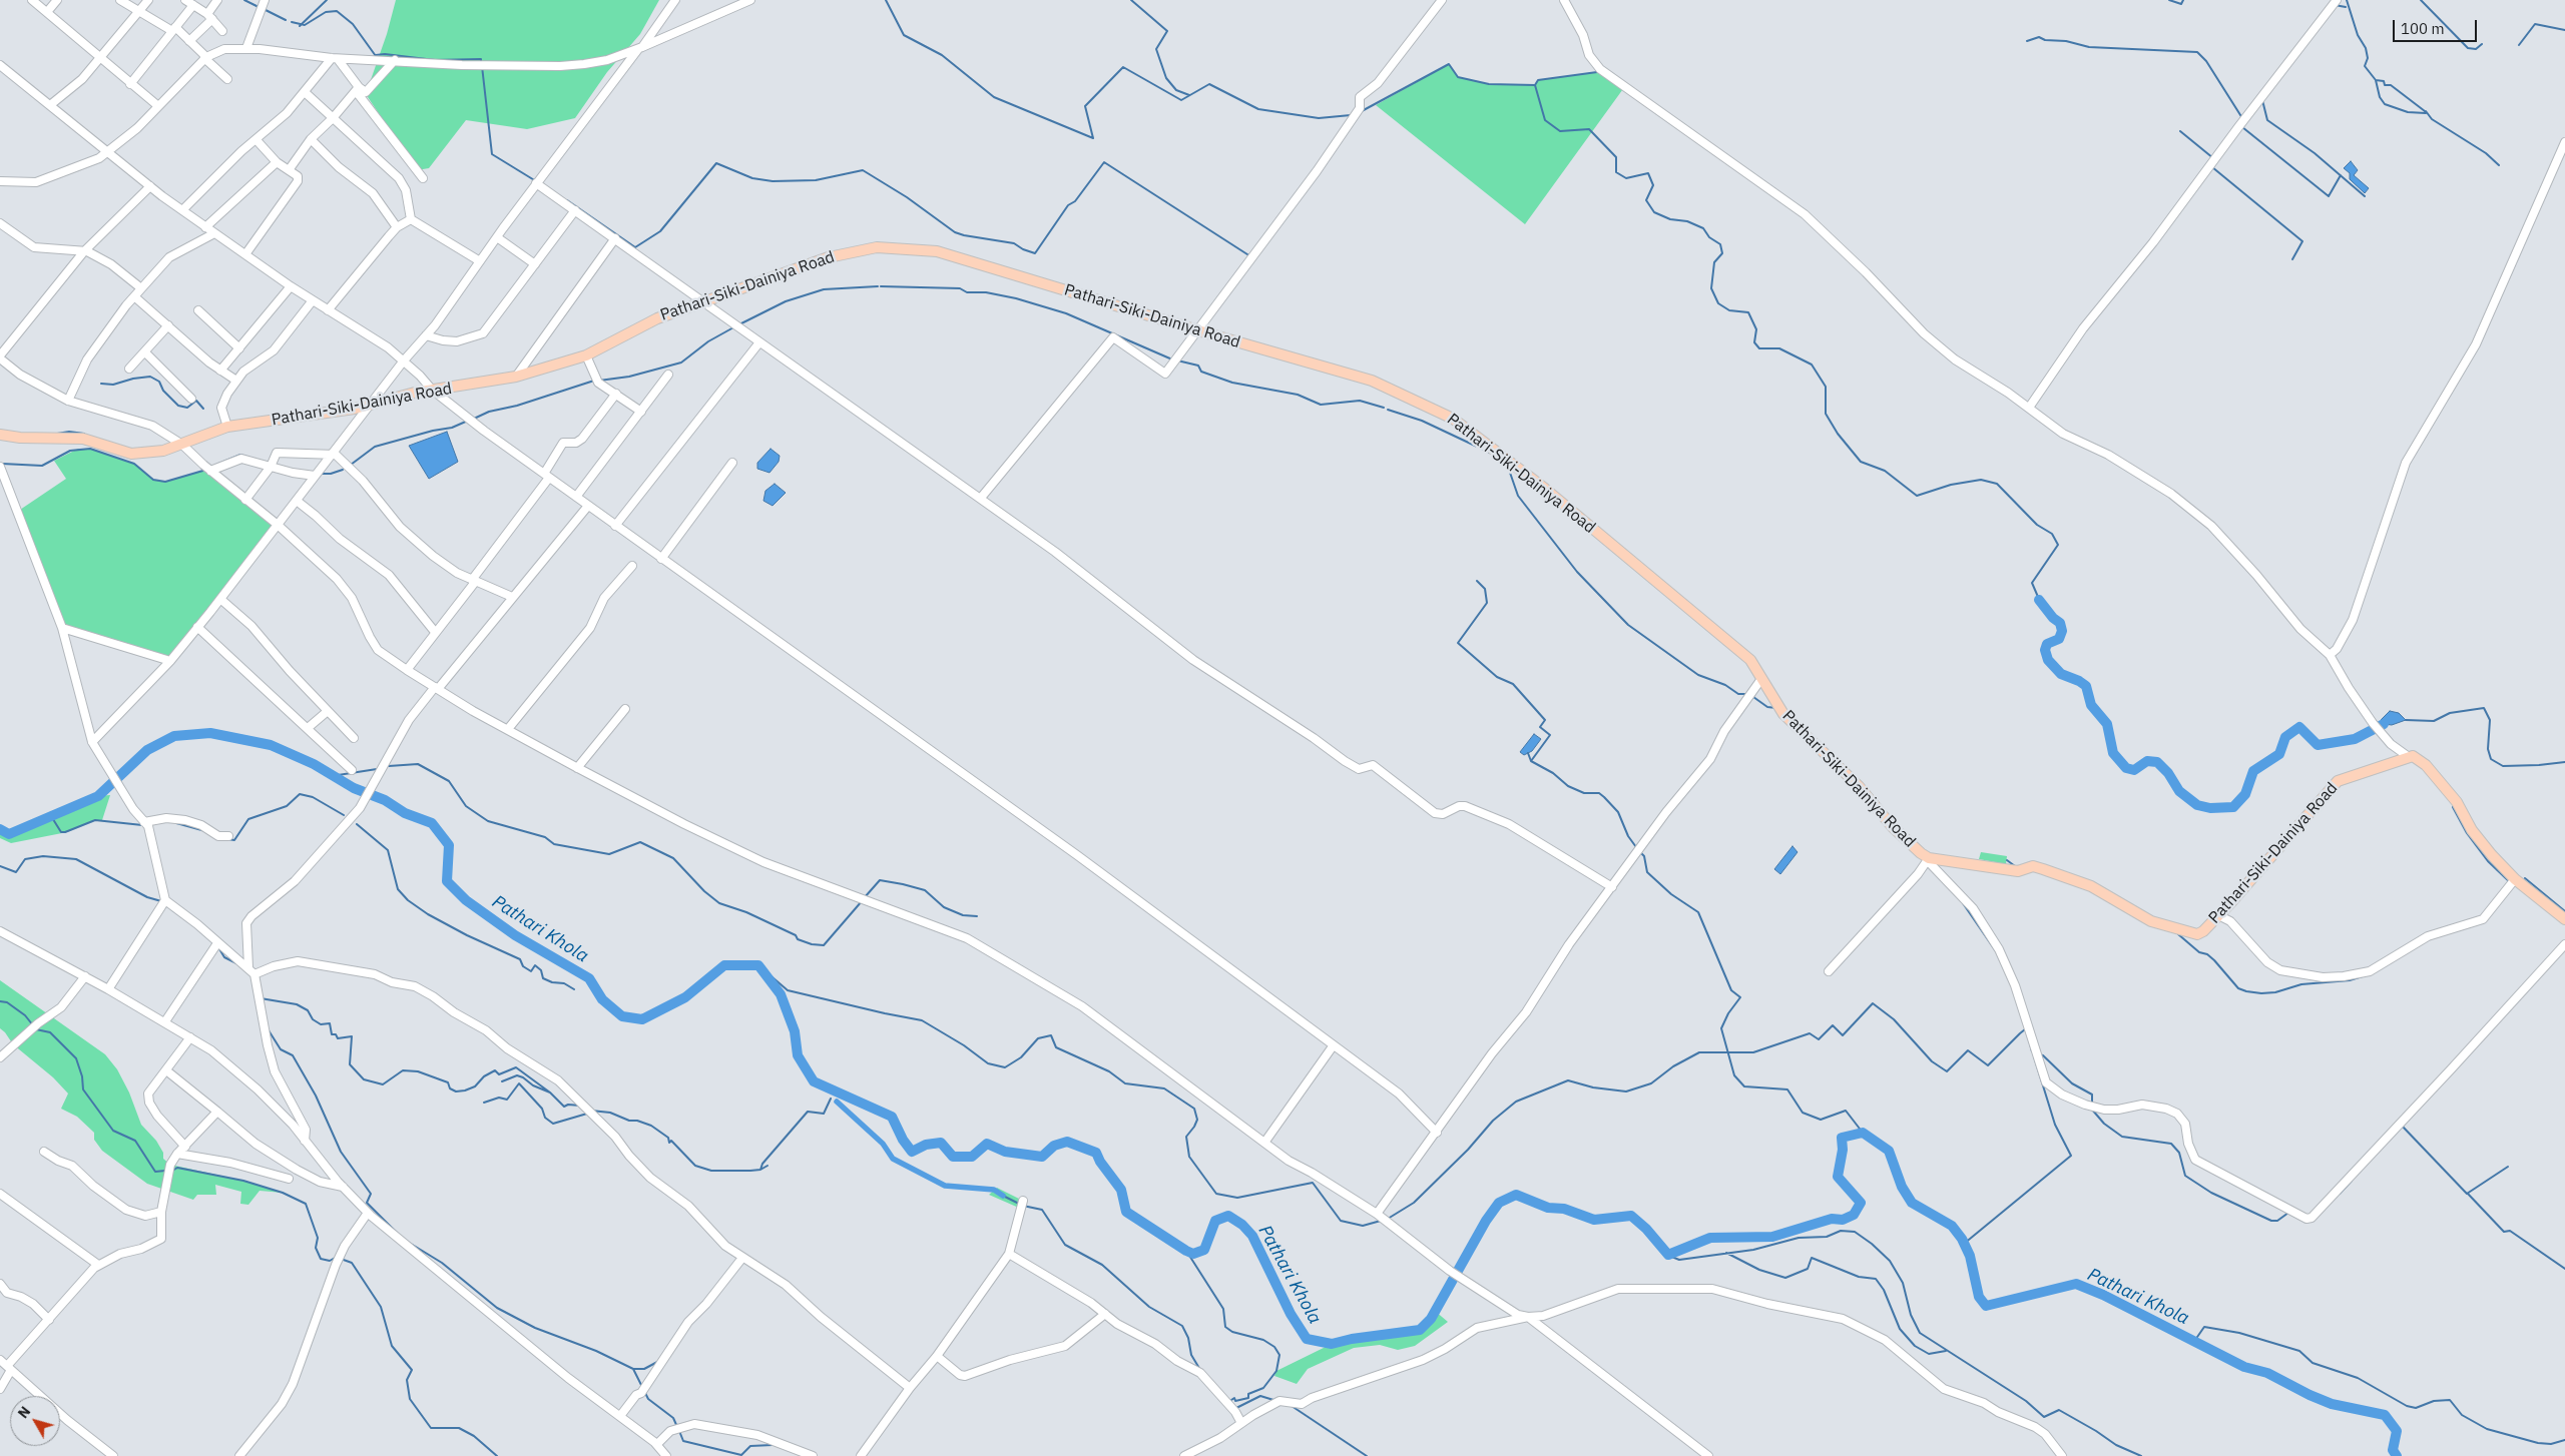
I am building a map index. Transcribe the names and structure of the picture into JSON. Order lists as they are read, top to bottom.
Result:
{
  "streets": {
    "main road": ["Pathari-Siki-Dainiya Road"]
  },
  "water": ["Pathari Khola"],
  "scale_bar": "100 m",
  "north": "top left"
}
